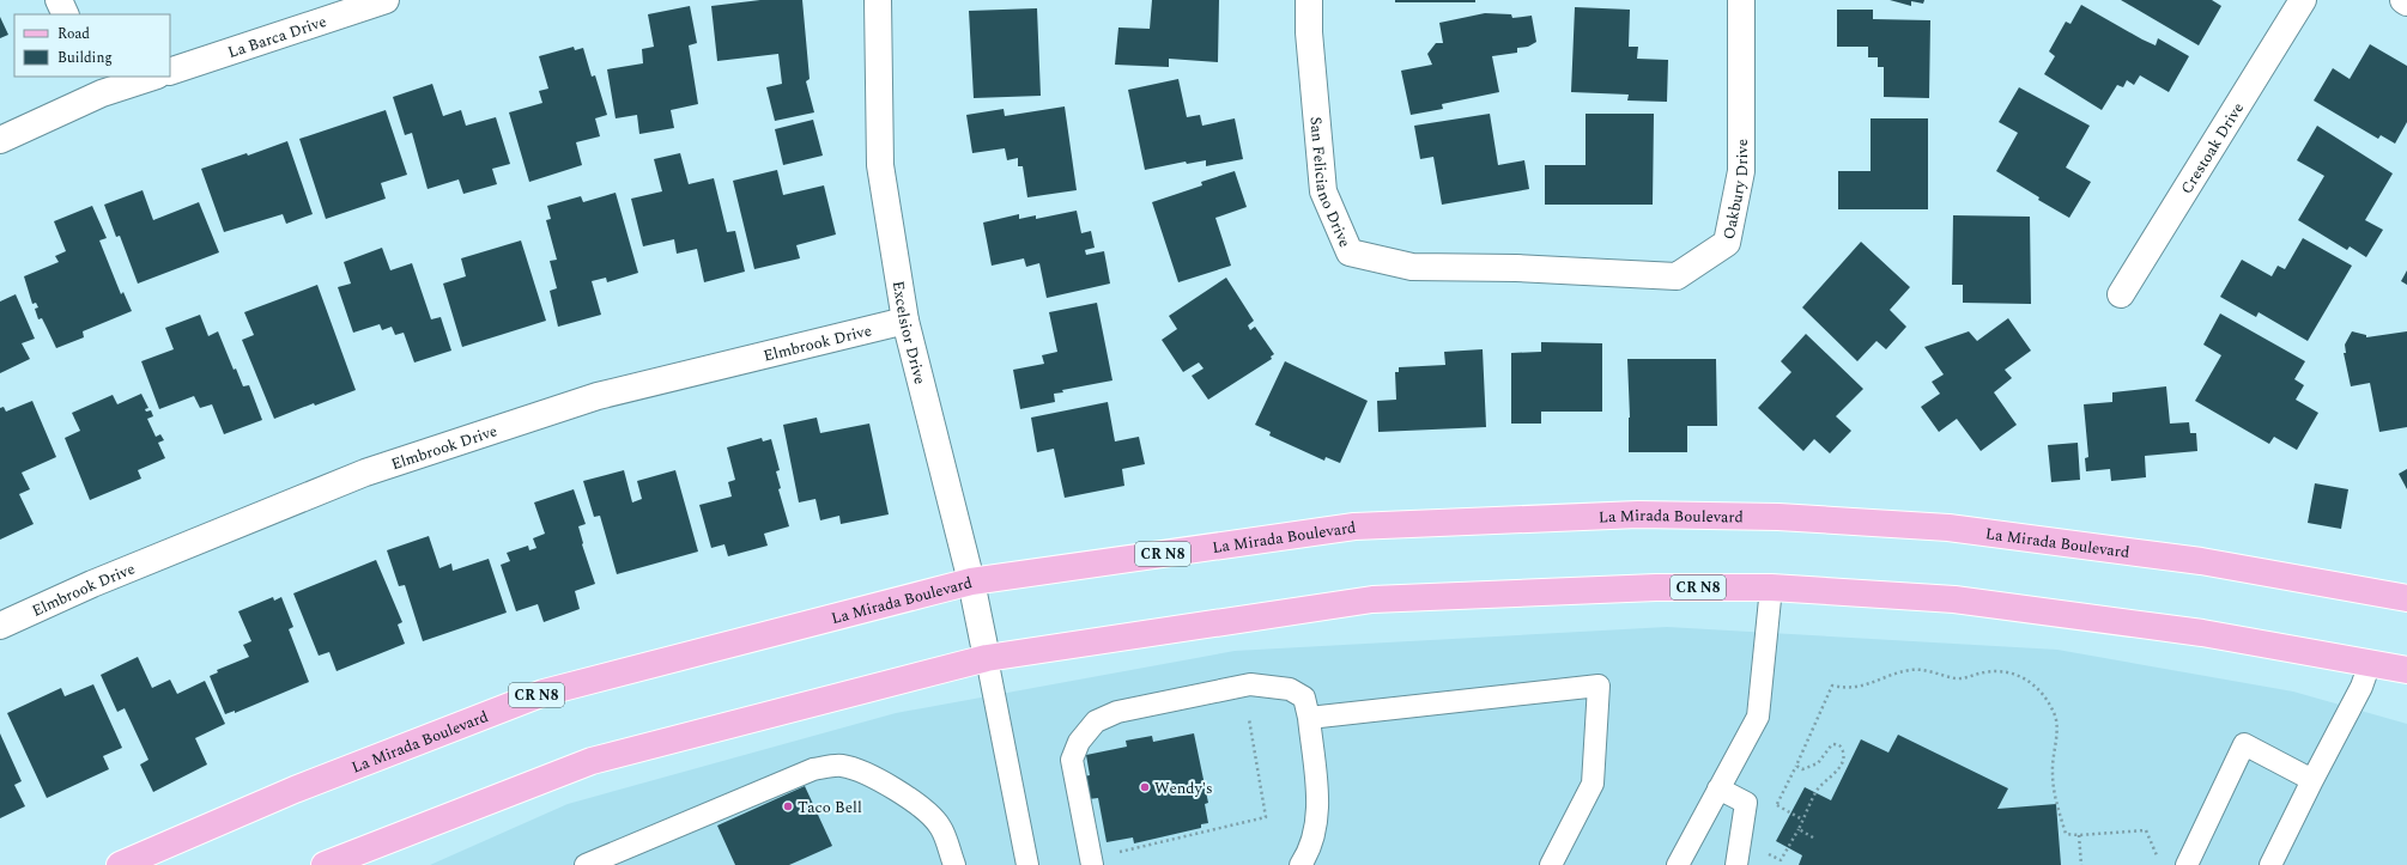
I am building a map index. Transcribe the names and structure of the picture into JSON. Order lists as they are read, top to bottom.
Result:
{
  "streets": {
    "main road": ["La Mirada Boulevard", "CR N8"],
    "street": [
      "La Barca Drive",
      "Crestoak Drive",
      "San Feliciano Drive",
      "Oakbury Drive",
      "Excelsior Drive",
      "Elmbrook Drive"
    ]
  },
  "crossings": [
    ["San Feliciano Drive", "Oakbury Drive"],
    ["Excelsior Drive", "Elmbrook Drive"],
    ["Excelsior Drive", "La Mirada Boulevard"],
    ["Excelsior Drive", "CR N8"]
  ],
  "places": ["Wendy's", "Taco Bell"],
  "legend": ["Road", "Building"]
}
